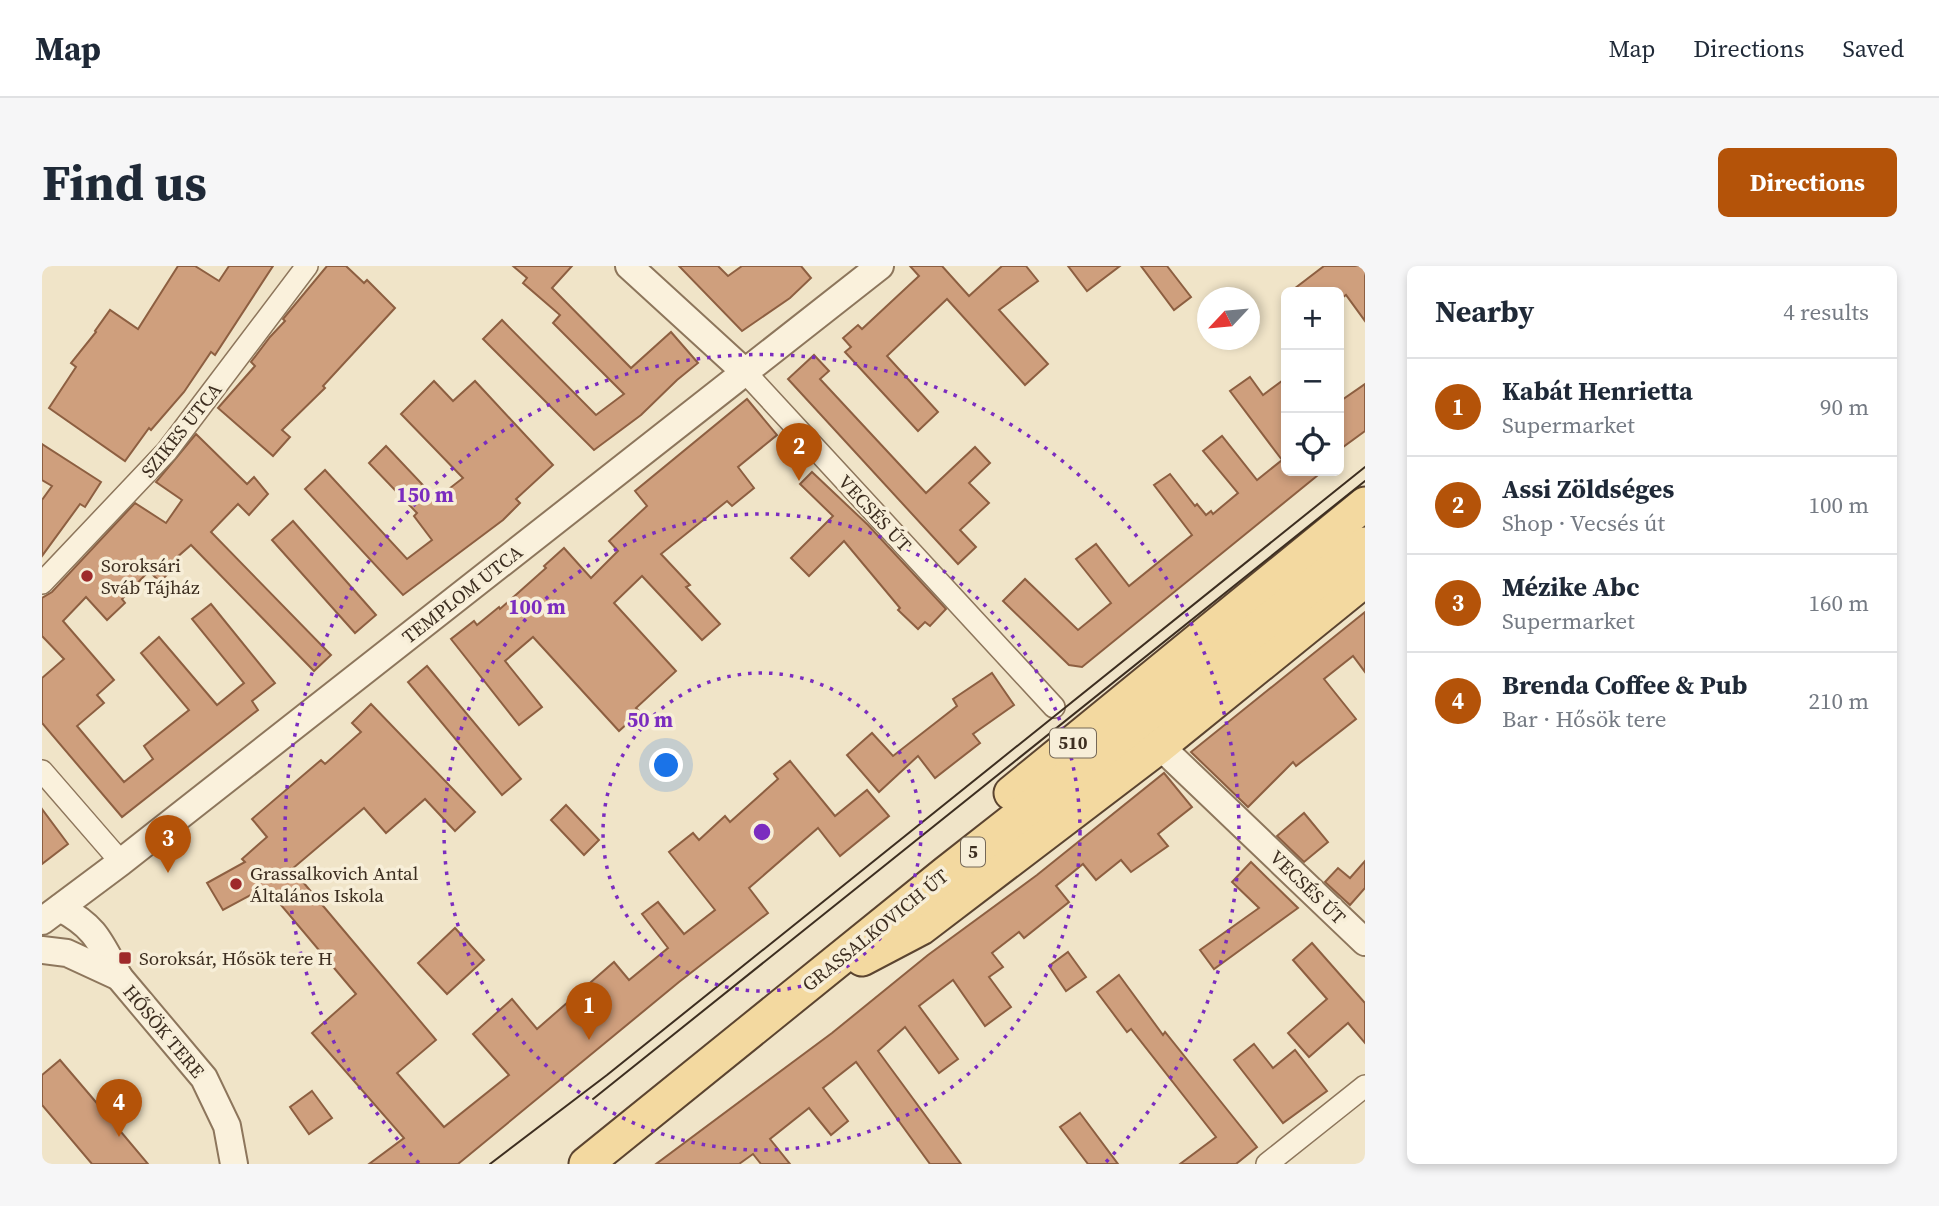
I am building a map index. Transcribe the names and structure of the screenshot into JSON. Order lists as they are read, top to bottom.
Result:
{
  "streets": {
    "main road": ["510", "5", "GRASSALKOVICH ÚT"],
    "street": [
      "SZIKES UTCA",
      "VECSÉS ÚT",
      "TEMPLOM UTCA",
      "HŐSÖK TERE"
    ]
  },
  "crossings": [
    ["VECSÉS ÚT", "TEMPLOM UTCA"],
    ["510", "GRASSALKOVICH ÚT"]
  ],
  "places": {
    "other": ["Soroksári Sváb Tájház", "Grassalkovich Antal Általános Iskola"],
    "transit": ["Soroksár, Hősök tere H"]
  },
  "north": "bottom left",
  "page": {
    "header": "Map",
    "nav": ["Map", "Directions", "Saved"],
    "buttons": "Directions",
    "title": "Find us",
    "heading": ["Nearby", "4 results"],
    "map_buttons": ["+", "−"],
    "list": [
      {
        "mark": "1",
        "name": "Kabát Henrietta",
        "note": "Supermarket",
        "value": "90 m"
      },
      {
        "mark": "2",
        "name": "Assi Zöldséges",
        "note": "Shop · Vecsés út",
        "value": "100 m"
      },
      {
        "mark": "3",
        "name": "Mézike Abc",
        "note": "Supermarket",
        "value": "160 m"
      },
      {
        "mark": "4",
        "name": "Brenda Coffee & Pub",
        "note": "Bar · Hősök tere",
        "value": "210 m"
      }
    ],
    "pins": [
      "2",
      "3",
      "1",
      "4"
    ]
  },
  "rings": ["150 m", "100 m", "50 m"]
}
